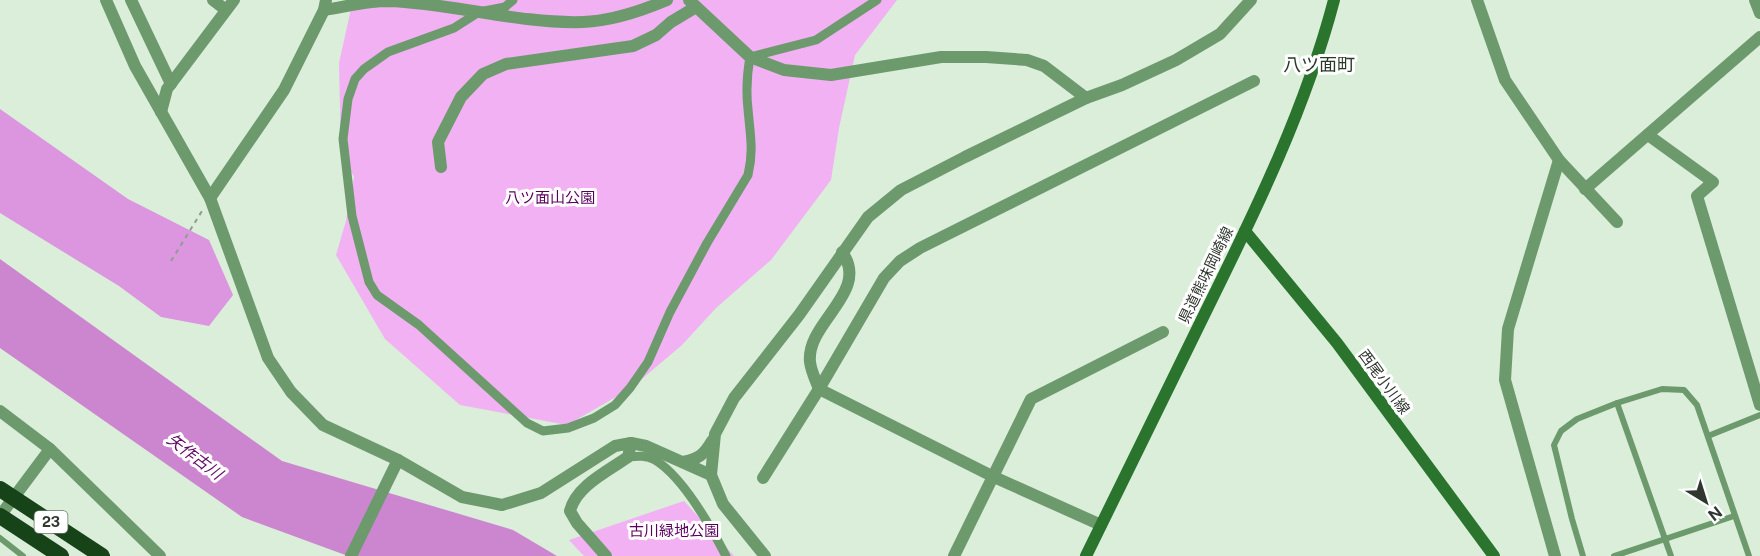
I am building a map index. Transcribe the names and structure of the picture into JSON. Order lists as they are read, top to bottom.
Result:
{
  "streets": {
    "highway": ["23"],
    "main road": ["県道熊味岡崎線", "西尾小川線"]
  },
  "crossings": [
    ["県道熊味岡崎線", "西尾小川線"]
  ],
  "districts": ["八ツ面町"],
  "water": ["矢作古川"],
  "parks": ["八ツ面山公園", "古川緑地公園"],
  "north": "bottom right"
}
